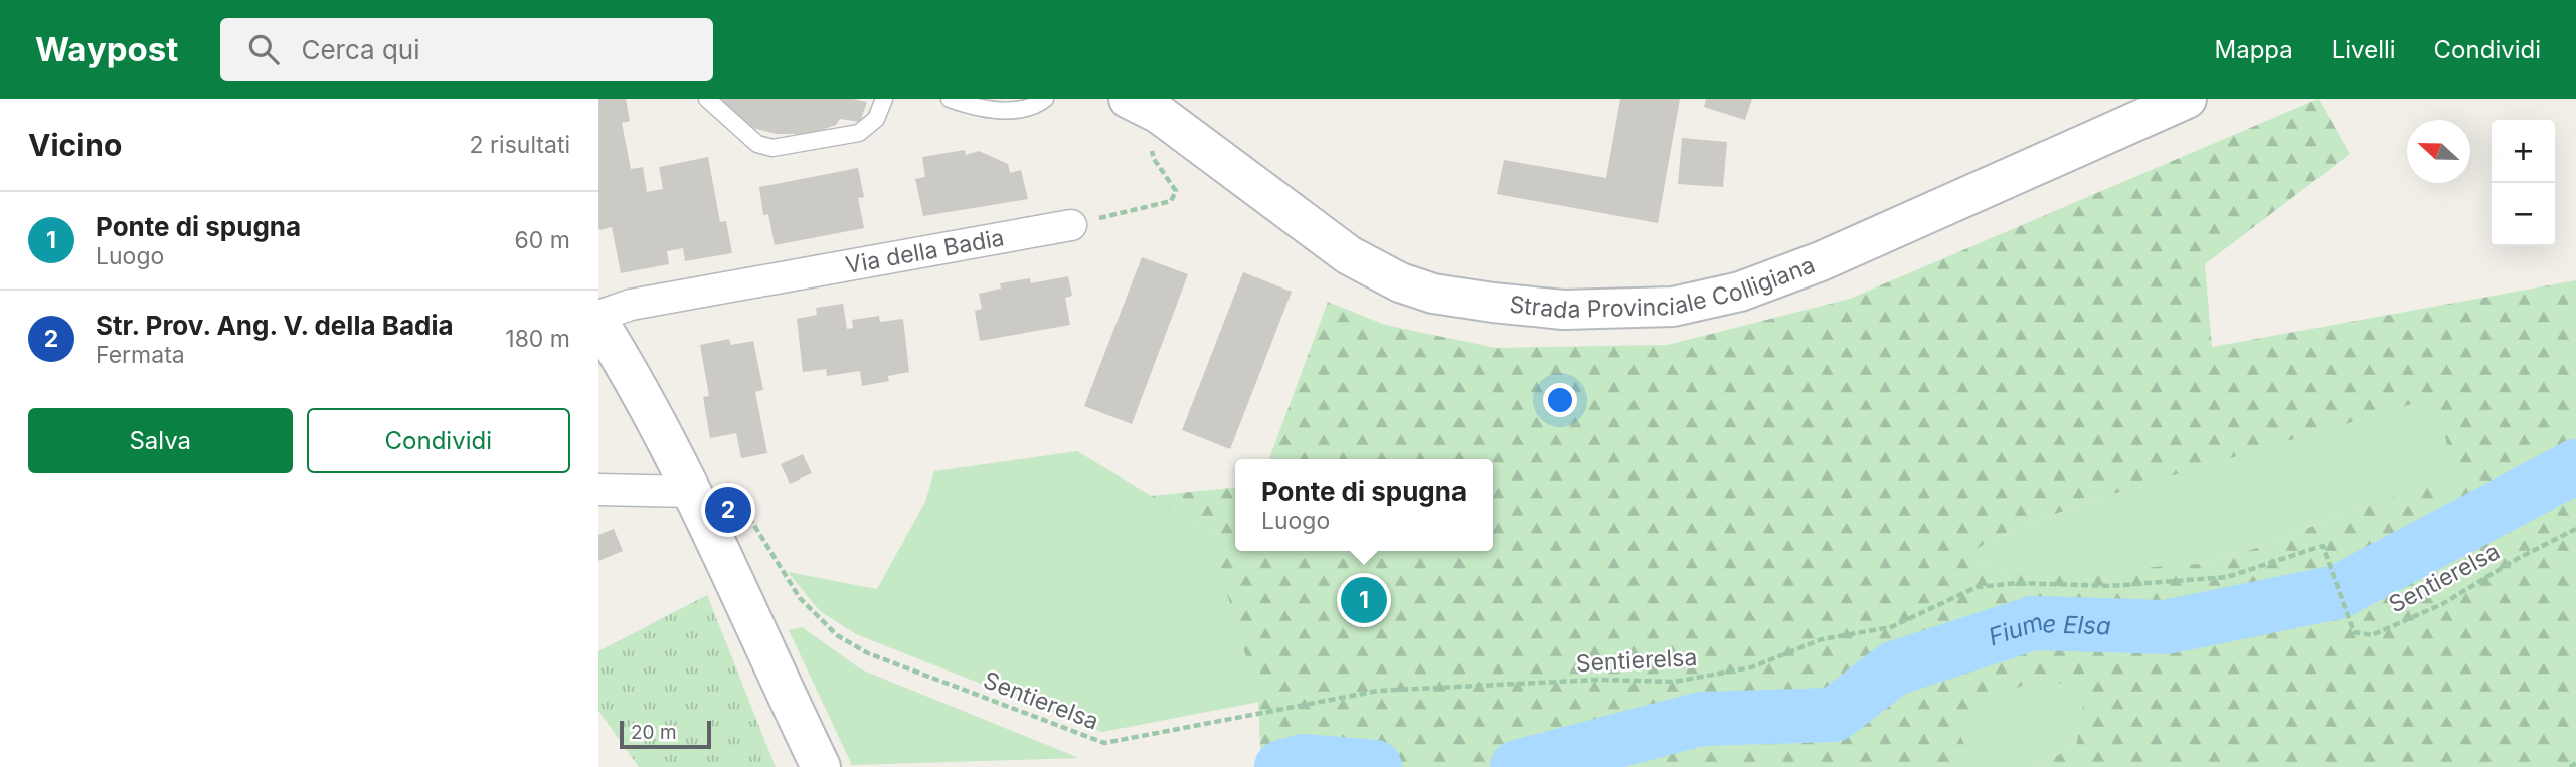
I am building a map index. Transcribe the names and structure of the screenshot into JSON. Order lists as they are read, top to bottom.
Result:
{
  "streets": {
    "main road": ["Strada Provinciale Colligiana"],
    "street": ["Via della Badia"],
    "path": ["Sentierelsa"]
  },
  "water": ["Fiume Elsa"],
  "scale_bar": "20 m",
  "north": "left",
  "page": {
    "header": "Waypost",
    "search": "Cerca qui",
    "nav": ["Mappa", "Livelli", "Condividi"],
    "heading": ["Vicino", "2 risultati"],
    "map_buttons": ["+", "−"],
    "list": [
      {
        "mark": "1",
        "name": "Ponte di spugna",
        "note": "Luogo",
        "value": "60 m"
      },
      {
        "mark": "2",
        "name": "Str. Prov. Ang. V. della Badia",
        "note": "Fermata",
        "value": "180 m"
      }
    ],
    "buttons": ["Salva", "Condividi"],
    "popup": ["Ponte di spugna", "Luogo"],
    "pins": ["2", "1"],
    "scale": "20 m"
  }
}
